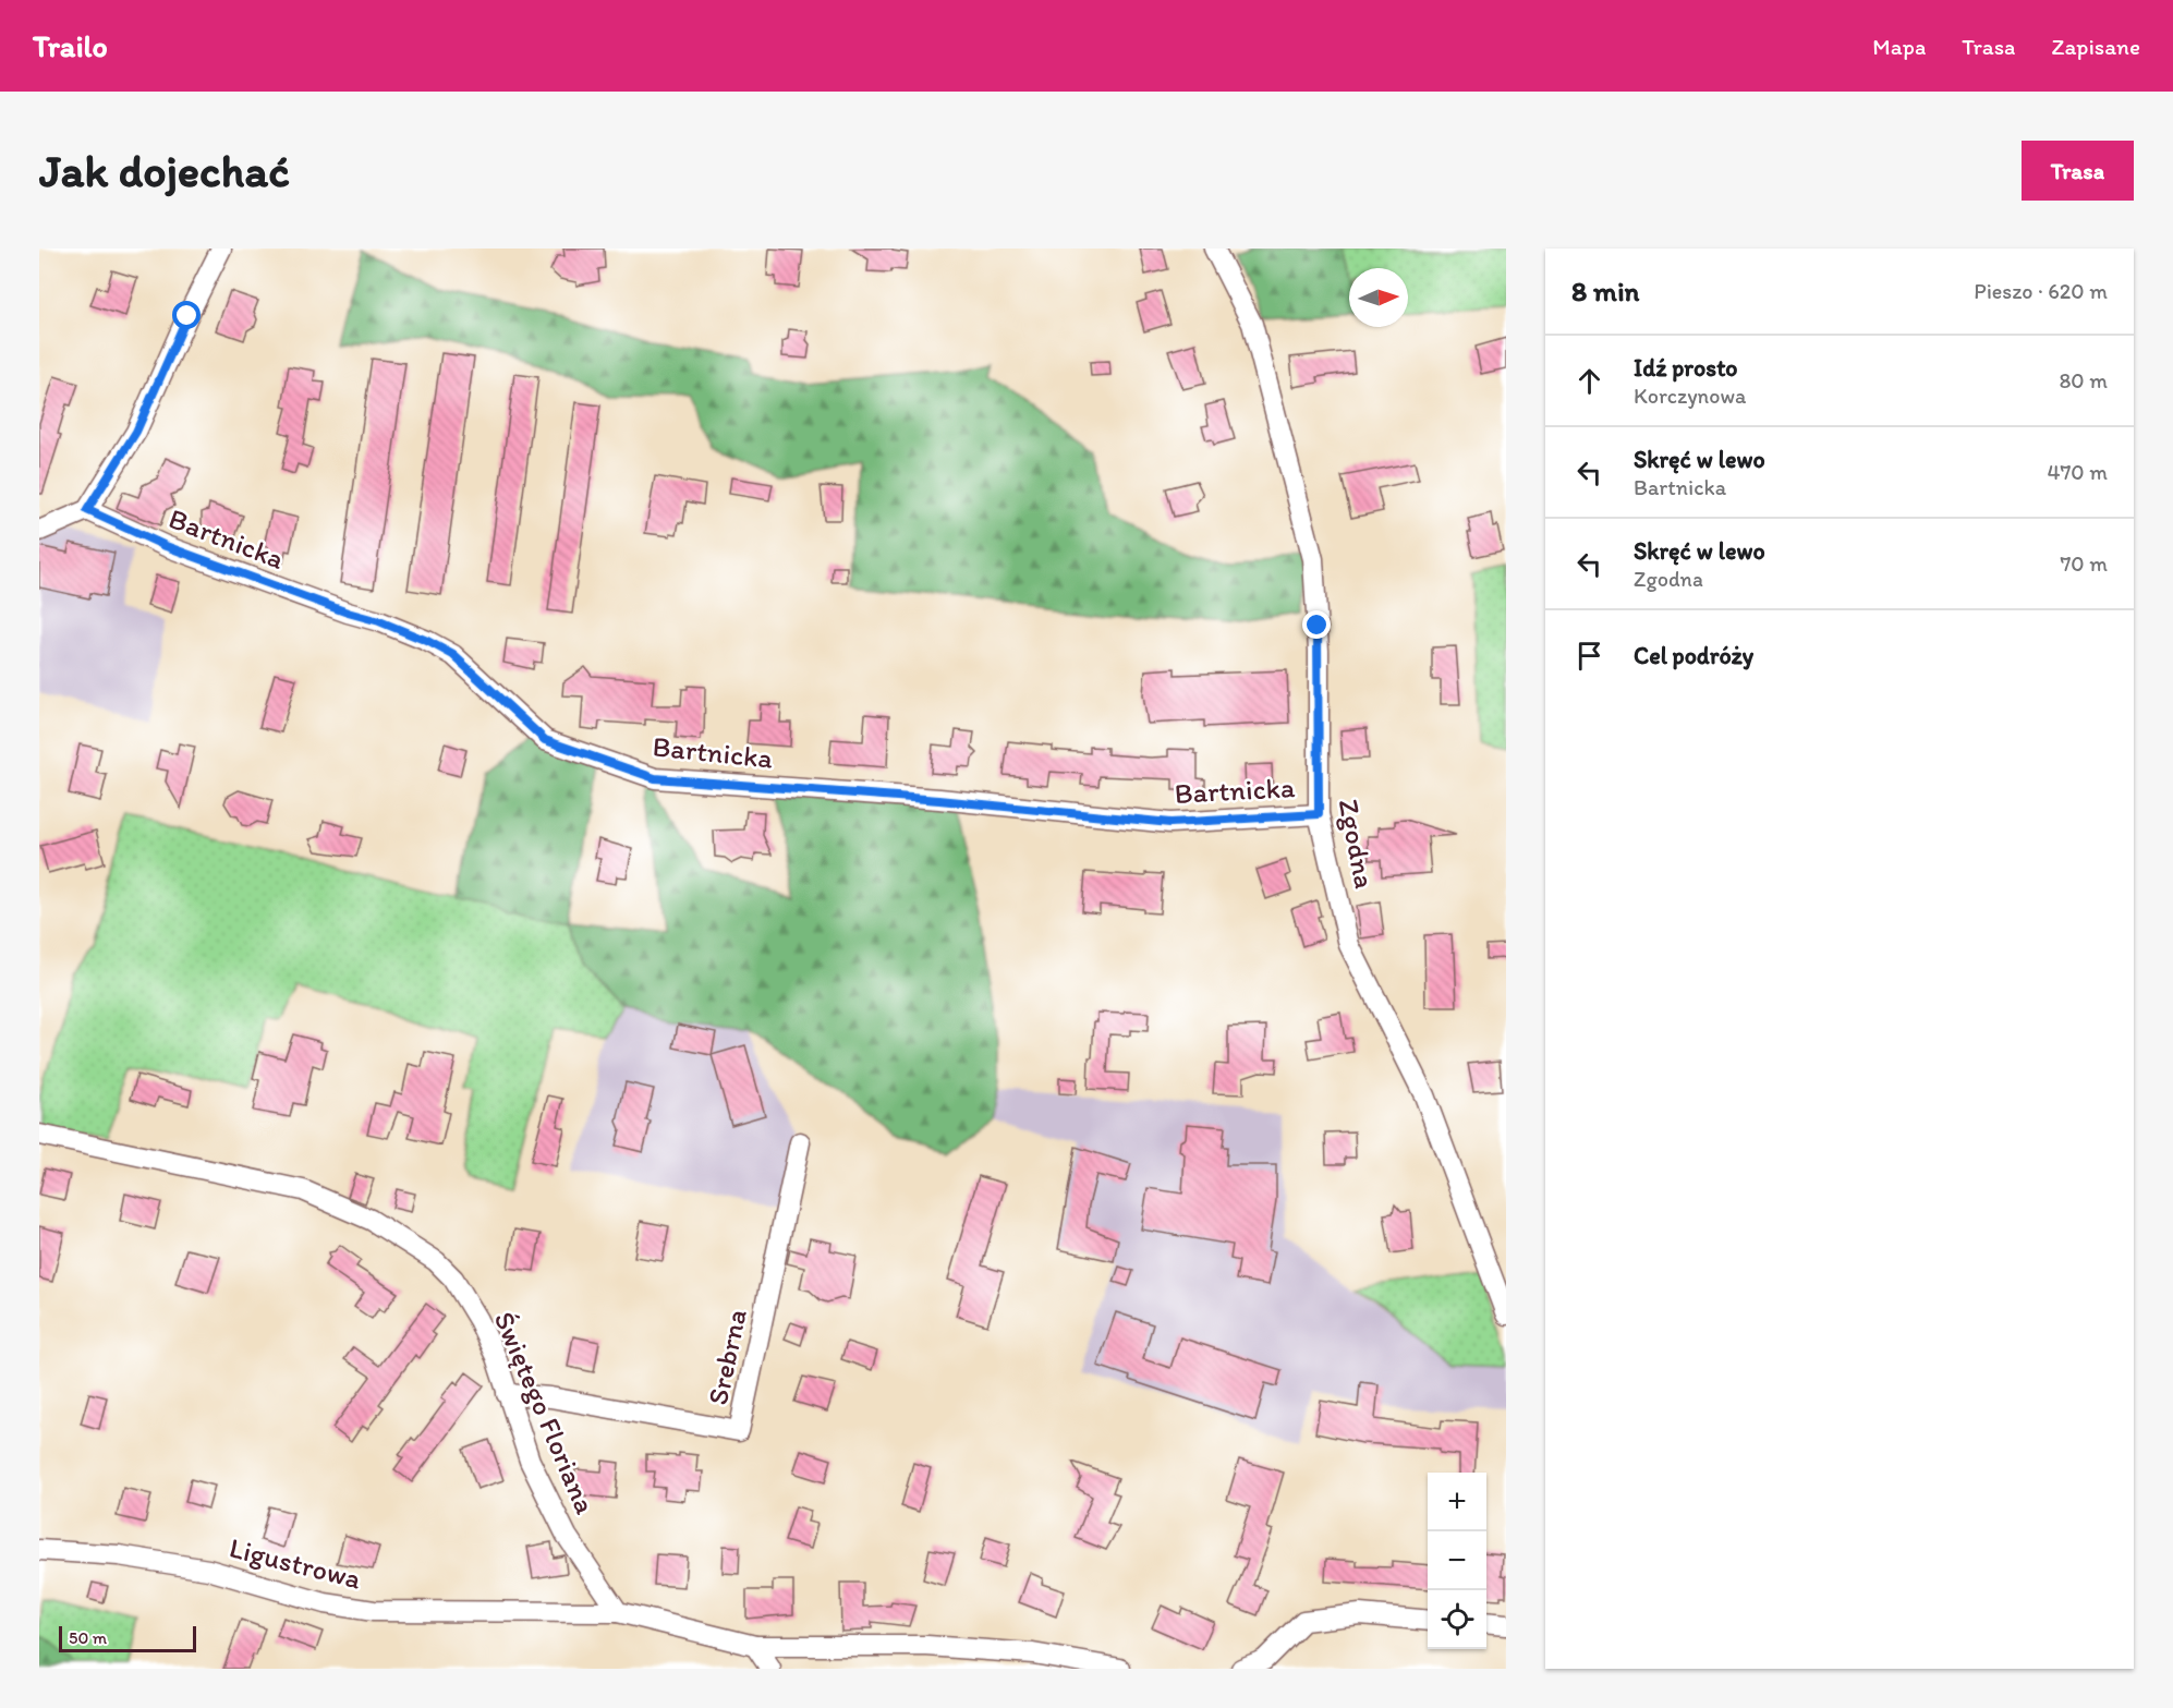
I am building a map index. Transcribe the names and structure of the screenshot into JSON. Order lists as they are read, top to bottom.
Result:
{
  "streets": {
    "street": [
      "Bartnicka",
      "Zgodna",
      "Srebrna",
      "Świętego Floriana",
      "Ligustrowa"
    ]
  },
  "crossings": [
    ["Bartnicka", "Zgodna"],
    ["Srebrna", "Świętego Floriana"],
    ["Świętego Floriana", "Ligustrowa"]
  ],
  "scale_bar": "50 m",
  "north": "right",
  "page": {
    "header": "Trailo",
    "nav": ["Mapa", "Trasa", "Zapisane"],
    "buttons": "Trasa",
    "title": "Jak dojechać",
    "heading": ["8 min", "Pieszo · 620 m"],
    "list": [
      ["Idź prosto", "Korczynowa", "80 m"],
      ["Skręć w lewo", "Bartnicka", "470 m"],
      ["Skręć w lewo", "Zgodna", "70 m"],
      "Cel podróży"
    ],
    "map_buttons": ["+", "−"],
    "scale": "50 m"
  }
}
